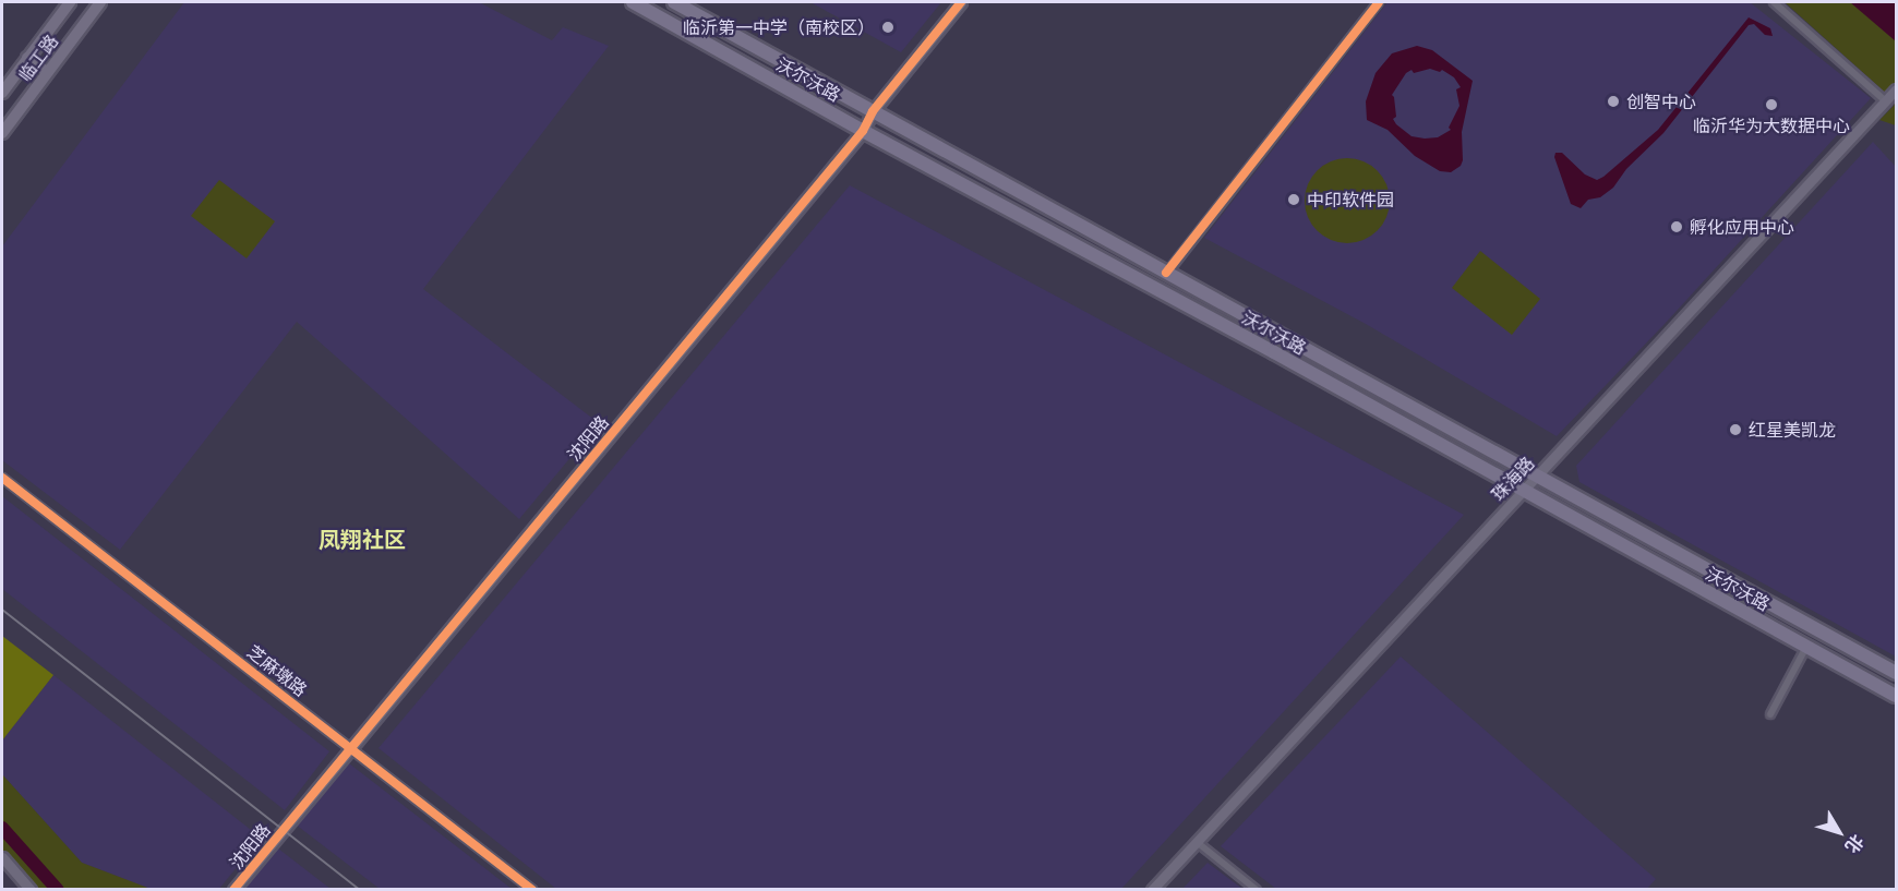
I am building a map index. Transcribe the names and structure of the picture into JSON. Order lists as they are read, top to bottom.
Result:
{
  "streets": {
    "highway": ["沃尔沃路"],
    "main road": ["临工路"],
    "street": ["沈阳路", "珠海路", "芝麻墩路"]
  },
  "crossings": [
    ["沃尔沃路", "沈阳路"],
    ["沃尔沃路", "珠海路"],
    ["沈阳路", "芝麻墩路"]
  ],
  "districts": ["凤翔社区"],
  "places": [
    "临沂第一中学（南校区）",
    "创智中心",
    "临沂华为大数据中心",
    "中印软件园",
    "孵化应用中心",
    "红星美凯龙"
  ],
  "north": "bottom right"
}
